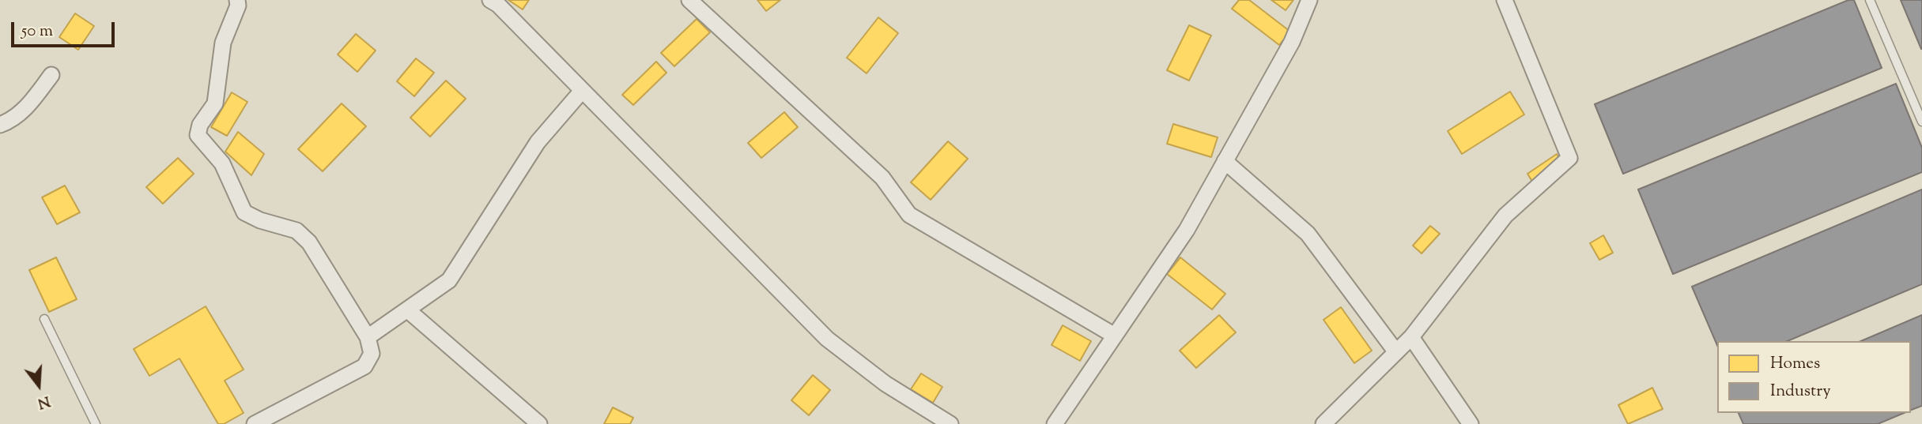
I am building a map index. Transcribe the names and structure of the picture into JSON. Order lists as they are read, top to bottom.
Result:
{
  "legend": ["Homes", "Industry"],
  "scale_bar": "50 m",
  "north": "bottom"
}
